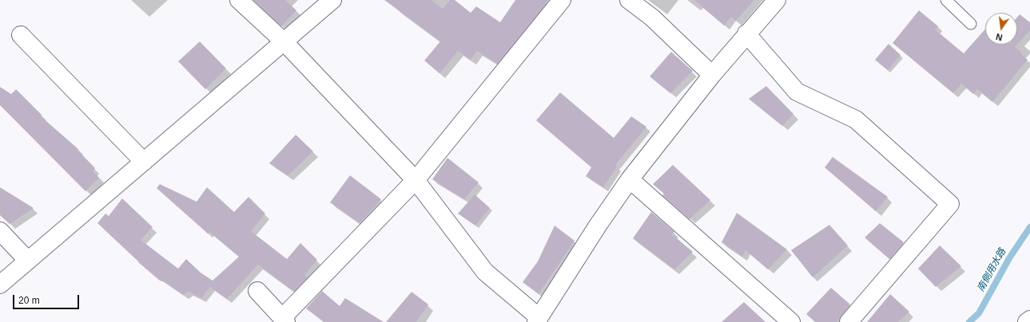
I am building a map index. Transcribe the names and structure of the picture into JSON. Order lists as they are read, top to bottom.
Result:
{
  "water": ["南側用水路"],
  "scale_bar": "20 m",
  "north": "bottom"
}
